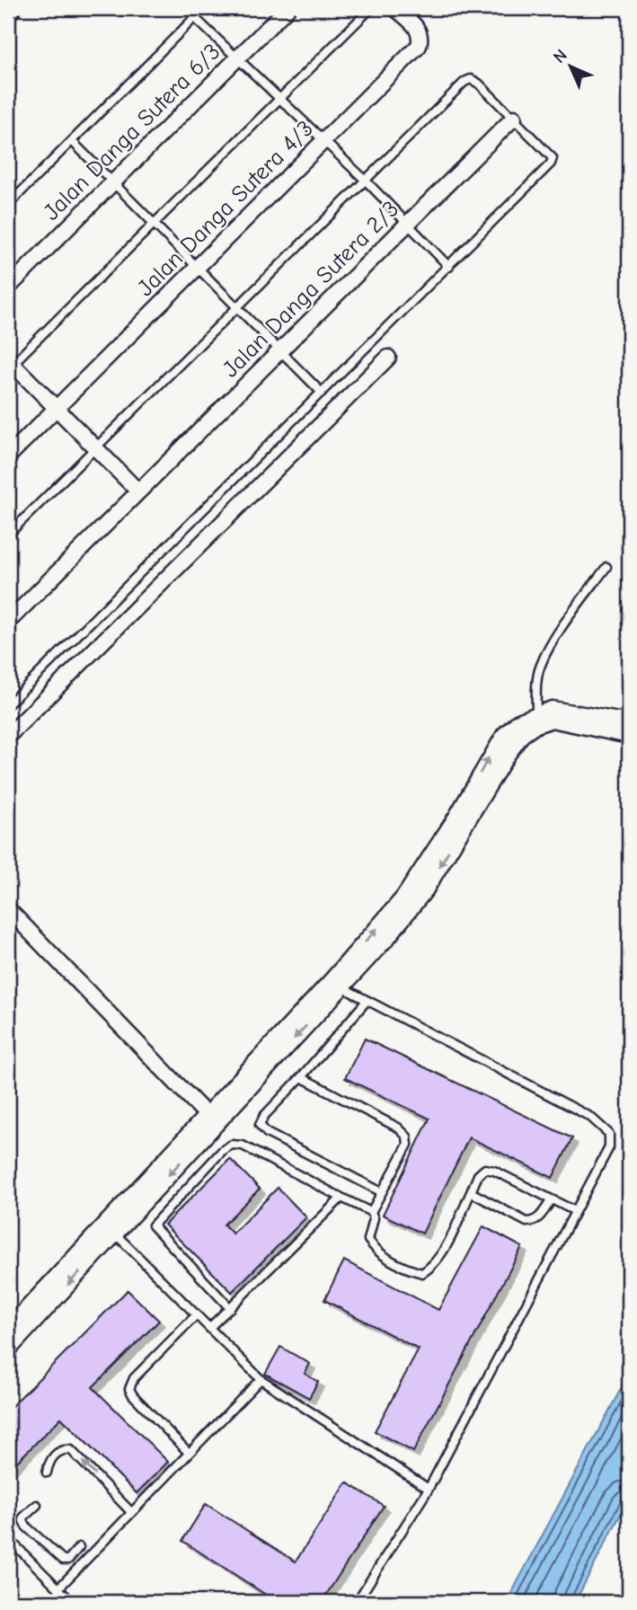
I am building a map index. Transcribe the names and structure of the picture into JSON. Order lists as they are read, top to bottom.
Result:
{
  "streets": {
    "street": ["Jalan Danga Sutera 6/3", "Jalan Danga Sutera 4/3", "Jalan Danga Sutera 2/3"]
  },
  "north": "top left"
}
